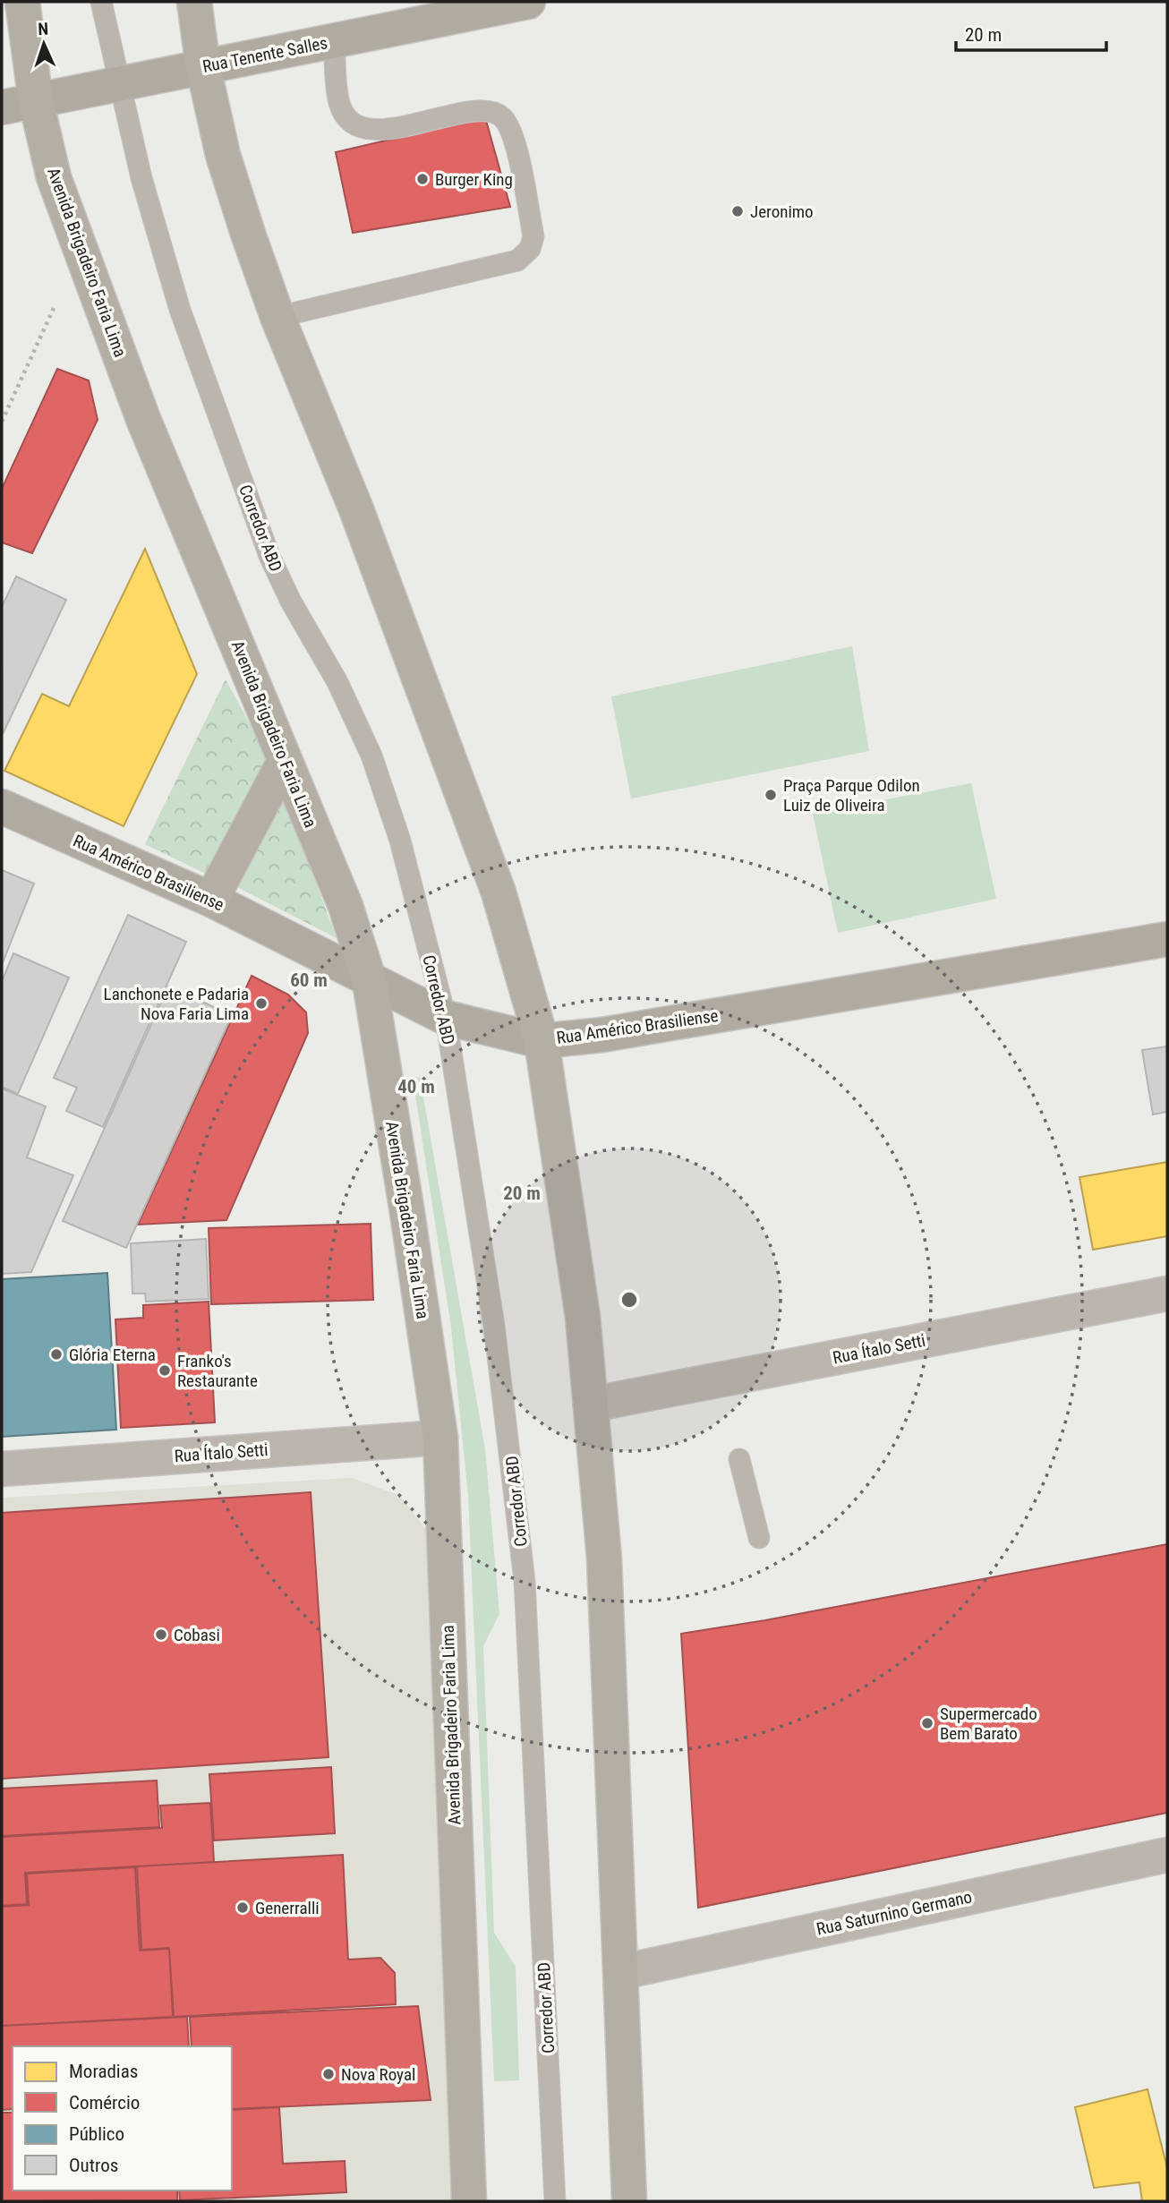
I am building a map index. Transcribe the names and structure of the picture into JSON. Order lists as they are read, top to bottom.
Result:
{
  "streets": {
    "main road": ["Avenida Brigadeiro Faria Lima"],
    "street": [
      "Rua Tenente Salles",
      "Rua Américo Brasiliense",
      "Rua Ítalo Setti",
      "Rua Saturnino Germano"
    ],
    "lane": ["Corredor ABD"]
  },
  "crossings": [
    ["Rua Tenente Salles", "Avenida Brigadeiro Faria Lima"],
    ["Rua Tenente Salles", "Corredor ABD"],
    ["Avenida Brigadeiro Faria Lima", "Rua Américo Brasiliense"],
    ["Avenida Brigadeiro Faria Lima", "Rua Ítalo Setti"],
    ["Corredor ABD", "Rua Américo Brasiliense"]
  ],
  "places": [
    "Burger King",
    "Jeronimo",
    "Praça Parque Odilon Luiz de Oliveira",
    "Lanchonete e Padaria Nova Faria Lima",
    "Glória Eterna",
    "Franko's Restaurante",
    "Cobasi",
    "Supermercado Bem Barato",
    "Generralli",
    "Nova Royal"
  ],
  "legend": [
    "Moradias",
    "Comércio",
    "Público",
    "Outros"
  ],
  "scale_bar": "20 m",
  "north": "top",
  "rings": ["60 m", "40 m", "20 m"]
}
